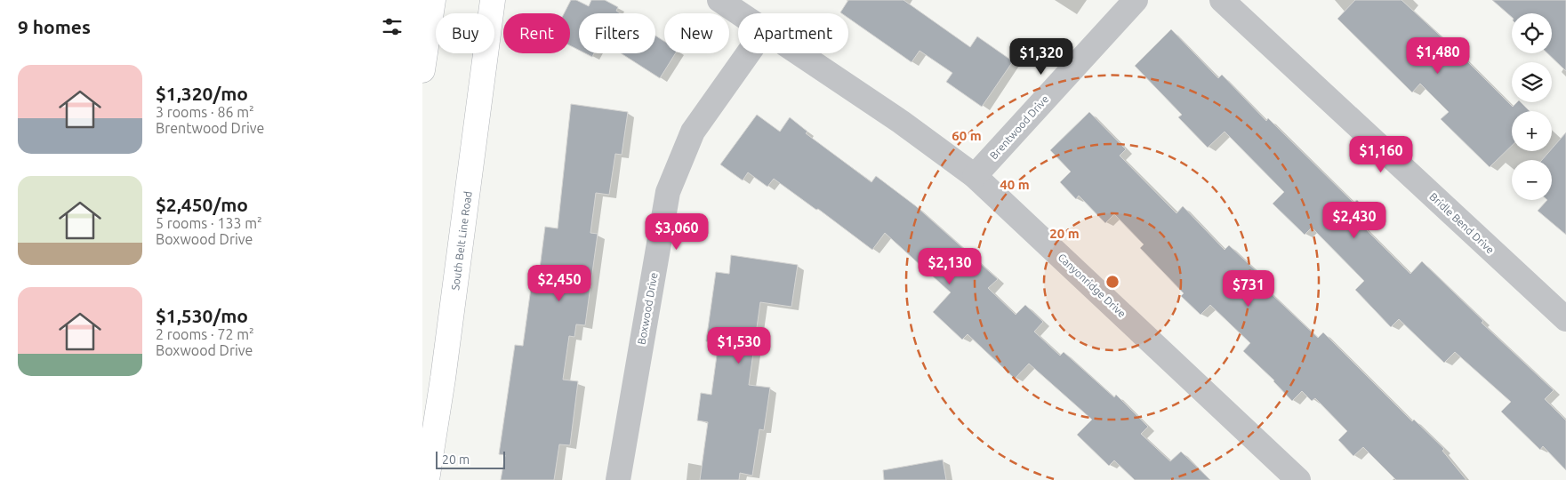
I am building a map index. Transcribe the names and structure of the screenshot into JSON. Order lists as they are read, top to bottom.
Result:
{
  "streets": {
    "main road": ["South Belt Line Road"],
    "street": [
      "Brentwood Drive",
      "Bridle Bend Drive",
      "Canyonridge Drive",
      "Boxwood Drive"
    ]
  },
  "crossings": [
    ["Brentwood Drive", "Canyonridge Drive"]
  ],
  "scale_bar": "20 m",
  "page": {
    "heading": "9 homes",
    "map_buttons": ["+", "−"],
    "chip": [
      "Buy",
      "Rent",
      "Filters",
      "New",
      "Apartment"
    ],
    "price": [
      "$1,480",
      "$1,320",
      "$1,160",
      "$2,430",
      "$3,060",
      "$2,130",
      "$2,450",
      "$731",
      "$1,530"
    ],
    "list": [
      {
        "name": "$1,320/mo",
        "note": "3 rooms · 86 m² · Brentwood Drive"
      },
      {
        "name": "$2,450/mo",
        "note": "5 rooms · 133 m² · Boxwood Drive"
      },
      {
        "name": "$1,530/mo",
        "note": "2 rooms · 72 m² · Boxwood Drive"
      }
    ],
    "scale": "20 m"
  },
  "rings": ["60 m", "40 m", "20 m"]
}
